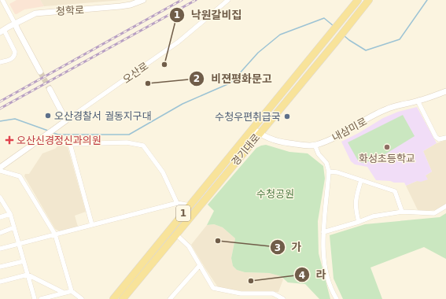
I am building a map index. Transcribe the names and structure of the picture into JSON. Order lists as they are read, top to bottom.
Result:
{
  "streets": {
    "main road": ["경기대로", "1"],
    "street": ["청학로", "오산로", "내삼미로"]
  },
  "crossings": [
    ["내삼미로", "경기대로"]
  ],
  "parks": ["수청공원"],
  "places": {
    "other": [
      "낙원갈비집",
      "비젼평화문고",
      "오산경찰서 궐동지구대",
      "수청우편취급국",
      "화성초등학교",
      "가",
      "라"
    ],
    "health": ["오산신경정신과의원"]
  }
}
